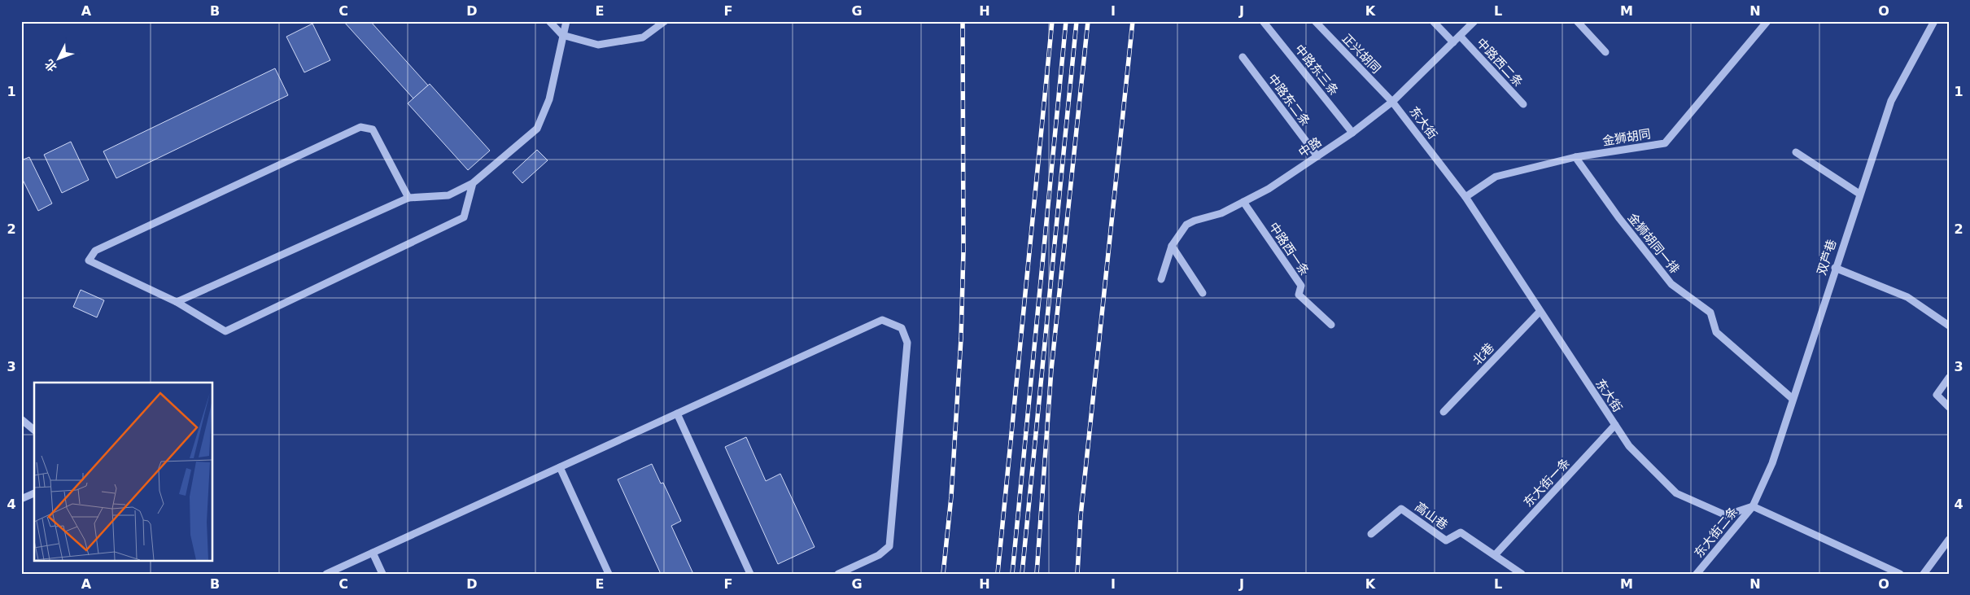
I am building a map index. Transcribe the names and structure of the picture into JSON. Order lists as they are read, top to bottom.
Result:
{
  "streets": {
    "street": [
      "正兴胡同",
      "中路西二条",
      "中路东三条",
      "中路东二条",
      "东大街",
      "金狮胡同",
      "中路",
      "金狮胡同一排",
      "中路西一条",
      "双芦巷",
      "北巷",
      "东大街一条",
      "高山巷",
      "东大街二条"
    ]
  },
  "crossings": [
    ["正兴胡同", "东大街"],
    ["正兴胡同", "中路"],
    ["中路西二条", "中路"],
    ["中路东三条", "中路"],
    ["中路东二条", "中路"],
    ["东大街", "金狮胡同"],
    ["东大街", "中路"],
    ["东大街", "双芦巷"],
    ["东大街", "北巷"],
    ["东大街", "东大街一条"],
    ["东大街", "东大街二条"],
    ["金狮胡同", "金狮胡同一排"],
    ["中路", "中路西一条"],
    ["金狮胡同一排", "双芦巷"],
    ["双芦巷", "东大街二条"],
    ["东大街一条", "高山巷"]
  ],
  "north": "bottom left",
  "grid": {
    "columns": [
      "A",
      "B",
      "C",
      "D",
      "E",
      "F",
      "G",
      "H",
      "I",
      "J",
      "K",
      "L",
      "M",
      "N",
      "O"
    ],
    "rows": [
      "1",
      "2",
      "3",
      "4"
    ]
  }
}
